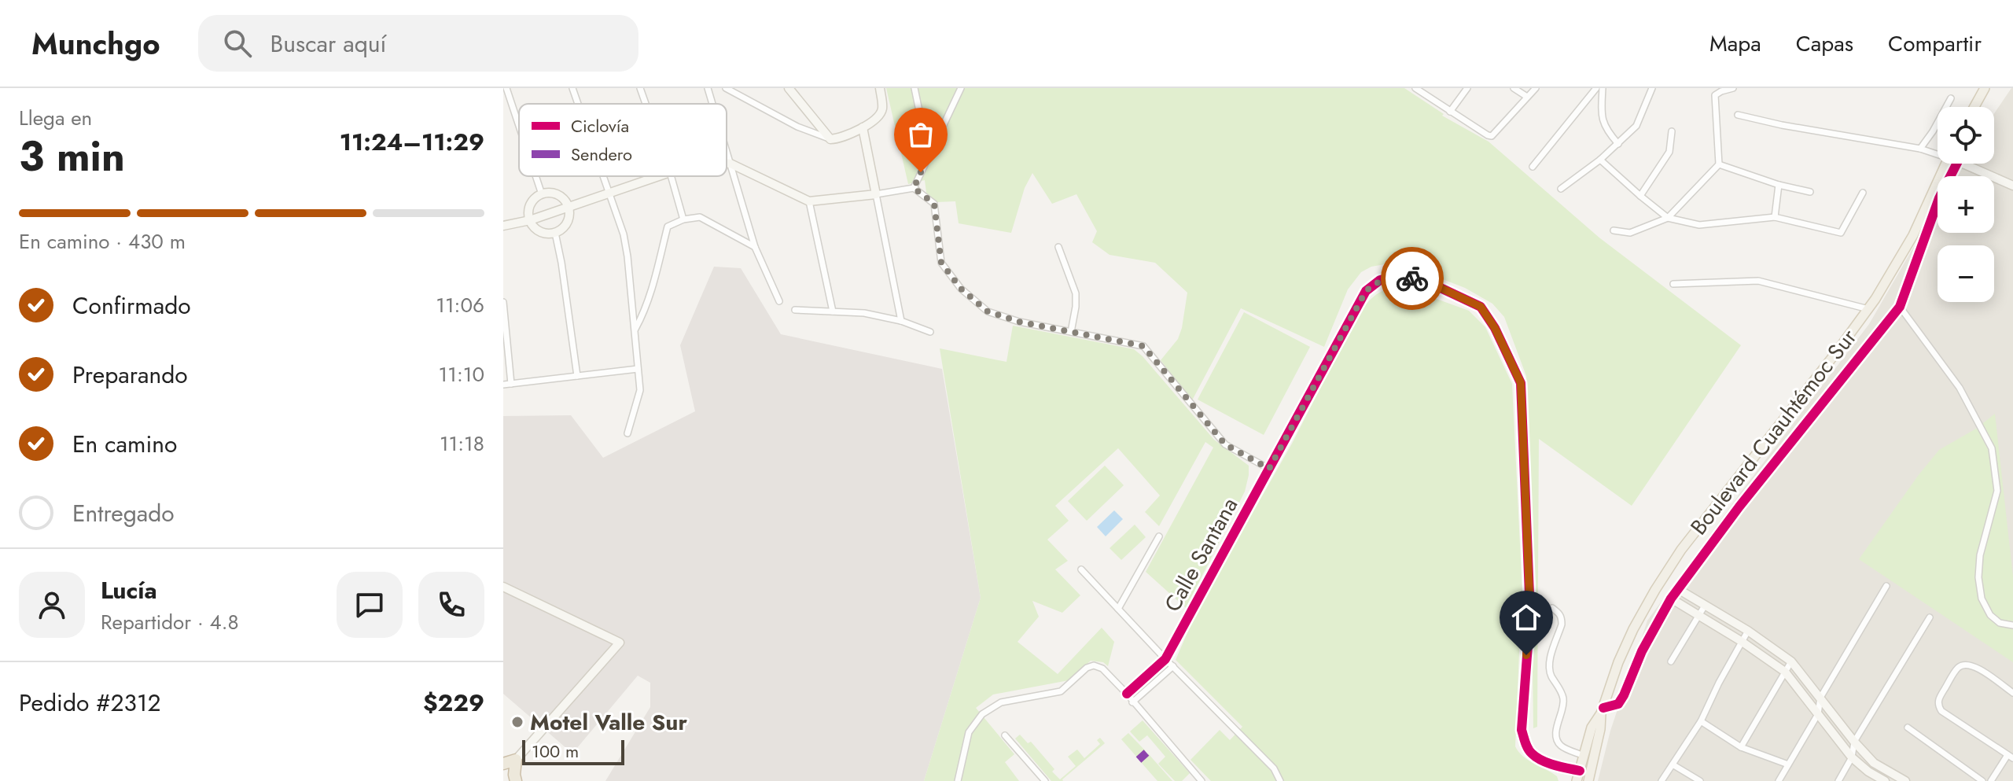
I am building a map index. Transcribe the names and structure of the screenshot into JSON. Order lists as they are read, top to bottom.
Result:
{
  "streets": {
    "main road": ["Boulevard Cuauhtémoc Sur"],
    "street": ["Calle Santana"]
  },
  "crossings": [
    ["Boulevard Cuauhtémoc Sur", "Calle Santana"]
  ],
  "places": ["Motel Valle Sur"],
  "legend": ["Ciclovía", "Sendero"],
  "scale_bar": "100 m",
  "page": {
    "header": "Munchgo",
    "search": "Buscar aquí",
    "nav": ["Mapa", "Capas", "Compartir"],
    "heading": ["3 min", "Llega en", "11:24–11:29"],
    "panel": [
      "Lucía",
      "Repartidor · 4.8",
      "Pedido #2312",
      "$229"
    ],
    "map_buttons": ["+", "−"],
    "bar": "En camino · 430 m",
    "list": [
      ["Confirmado", "11:06"],
      ["Preparando", "11:10"],
      ["En camino", "11:18"],
      "Entregado"
    ],
    "scale": "100 m"
  }
}
